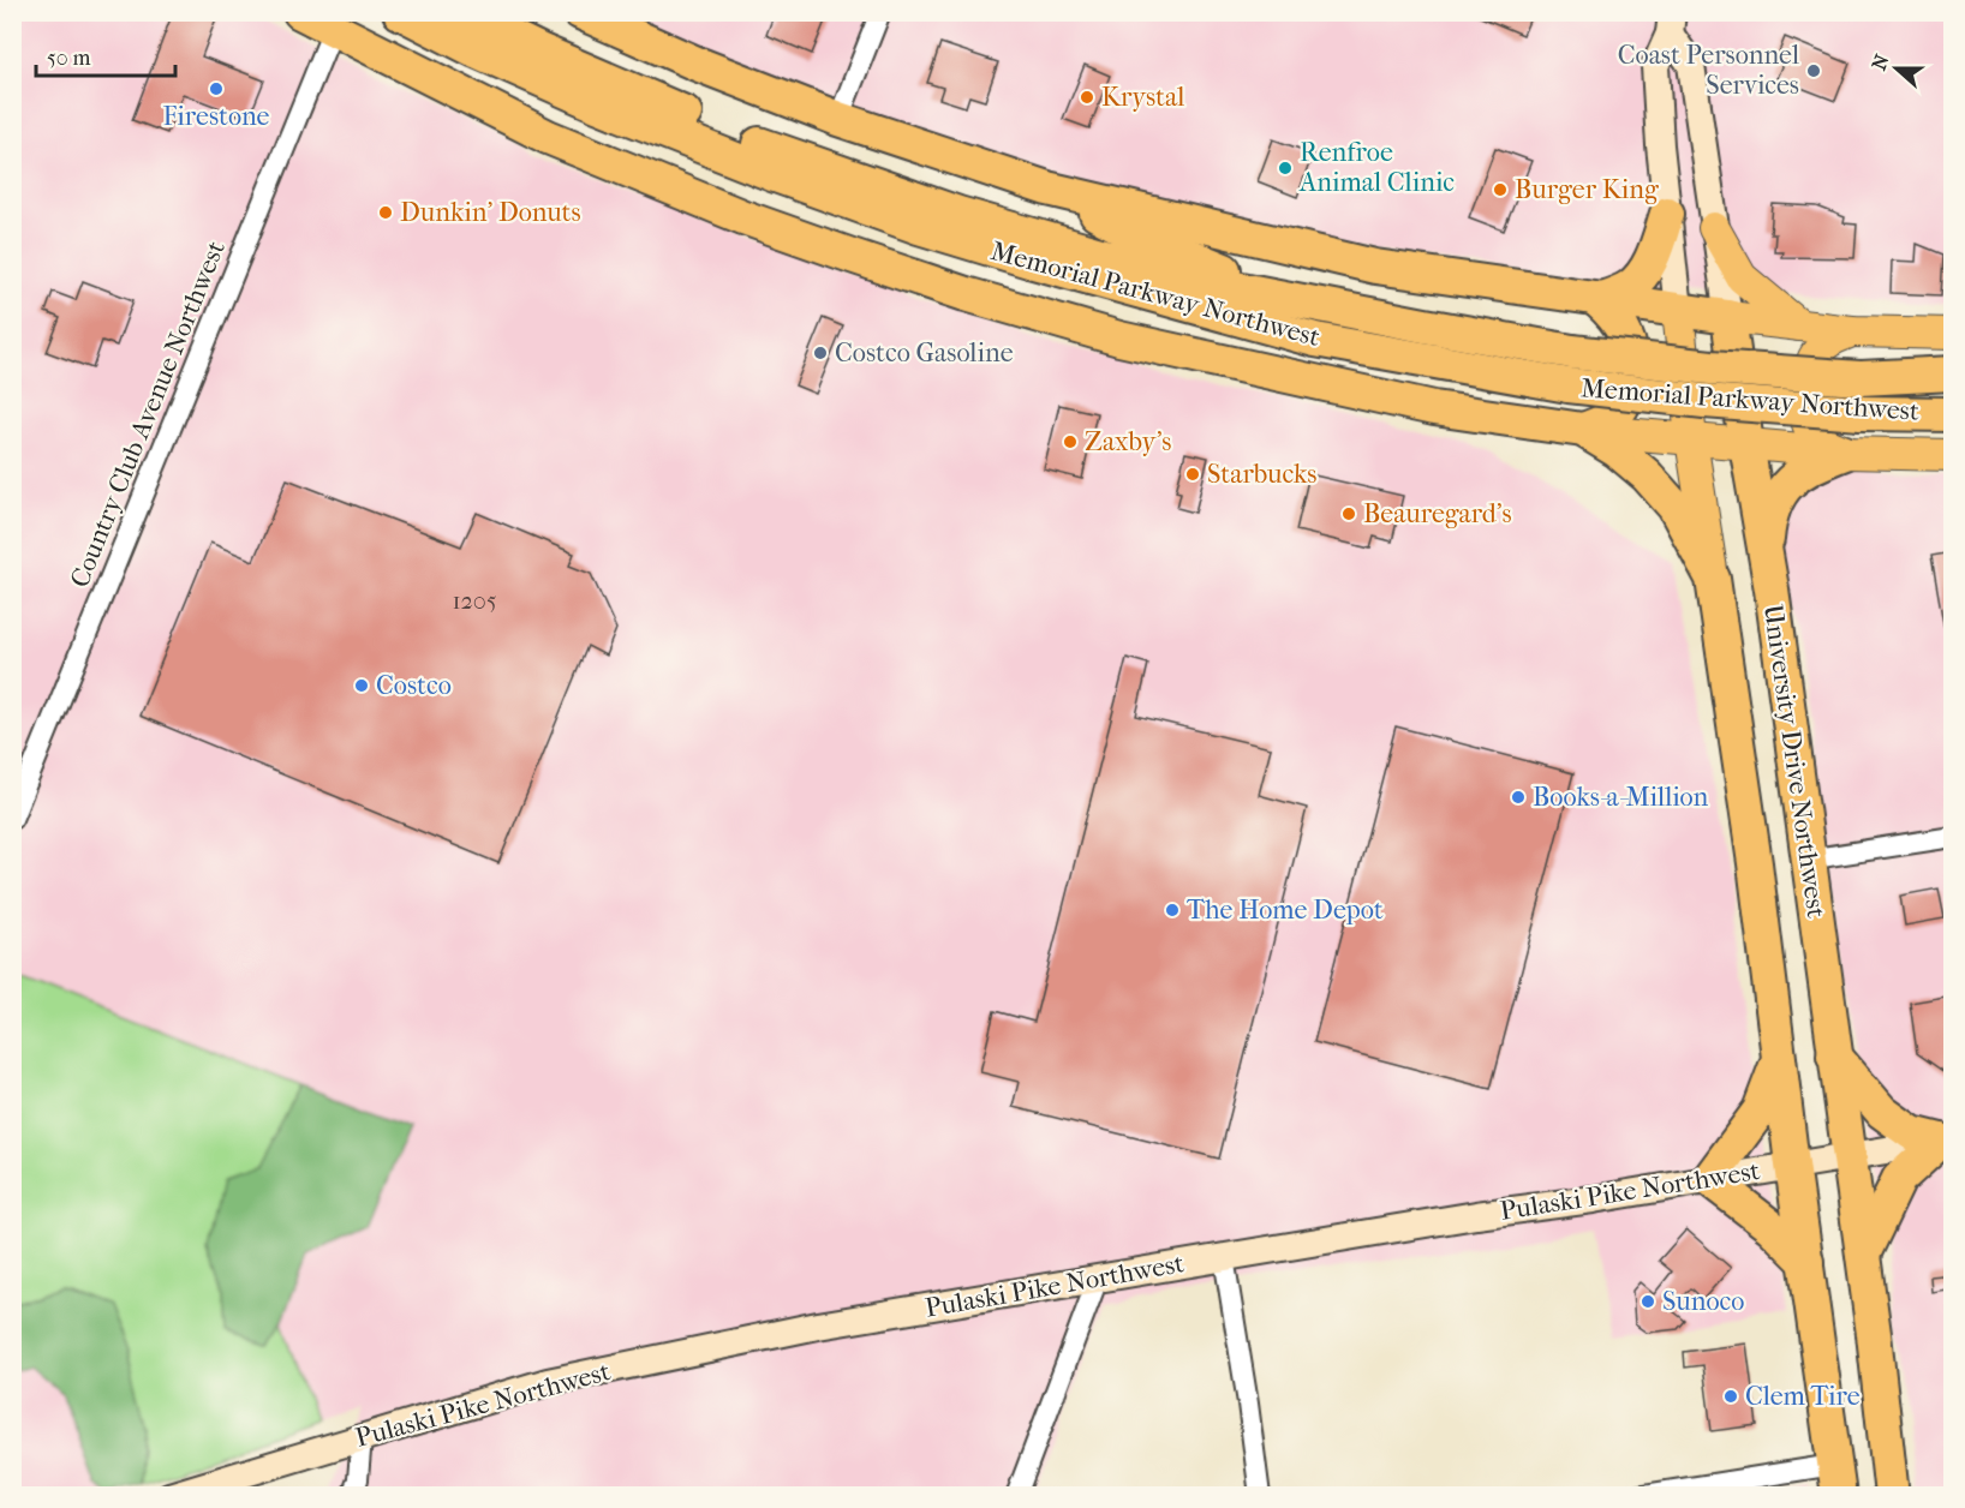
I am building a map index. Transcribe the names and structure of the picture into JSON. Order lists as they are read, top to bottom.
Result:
{
  "streets": {
    "highway": ["Memorial Parkway Northwest", "University Drive Northwest"],
    "main road": ["Pulaski Pike Northwest"],
    "street": ["Country Club Avenue Northwest"]
  },
  "crossings": [
    ["University Drive Northwest", "Pulaski Pike Northwest"]
  ],
  "places": [
    "Coast Personnel Services",
    "Firestone",
    "Krystal",
    "Renfroe Animal Clinic",
    "Burger King",
    "Dunkin' Donuts",
    "Costco Gasoline",
    "Zaxby's",
    "Starbucks",
    "Beauregard's",
    "Costco",
    "Books-a-Million",
    "The Home Depot",
    "Sunoco",
    "Clem Tire"
  ],
  "house_numbers": ["1205"],
  "scale_bar": "50 m",
  "north": "left"
}
